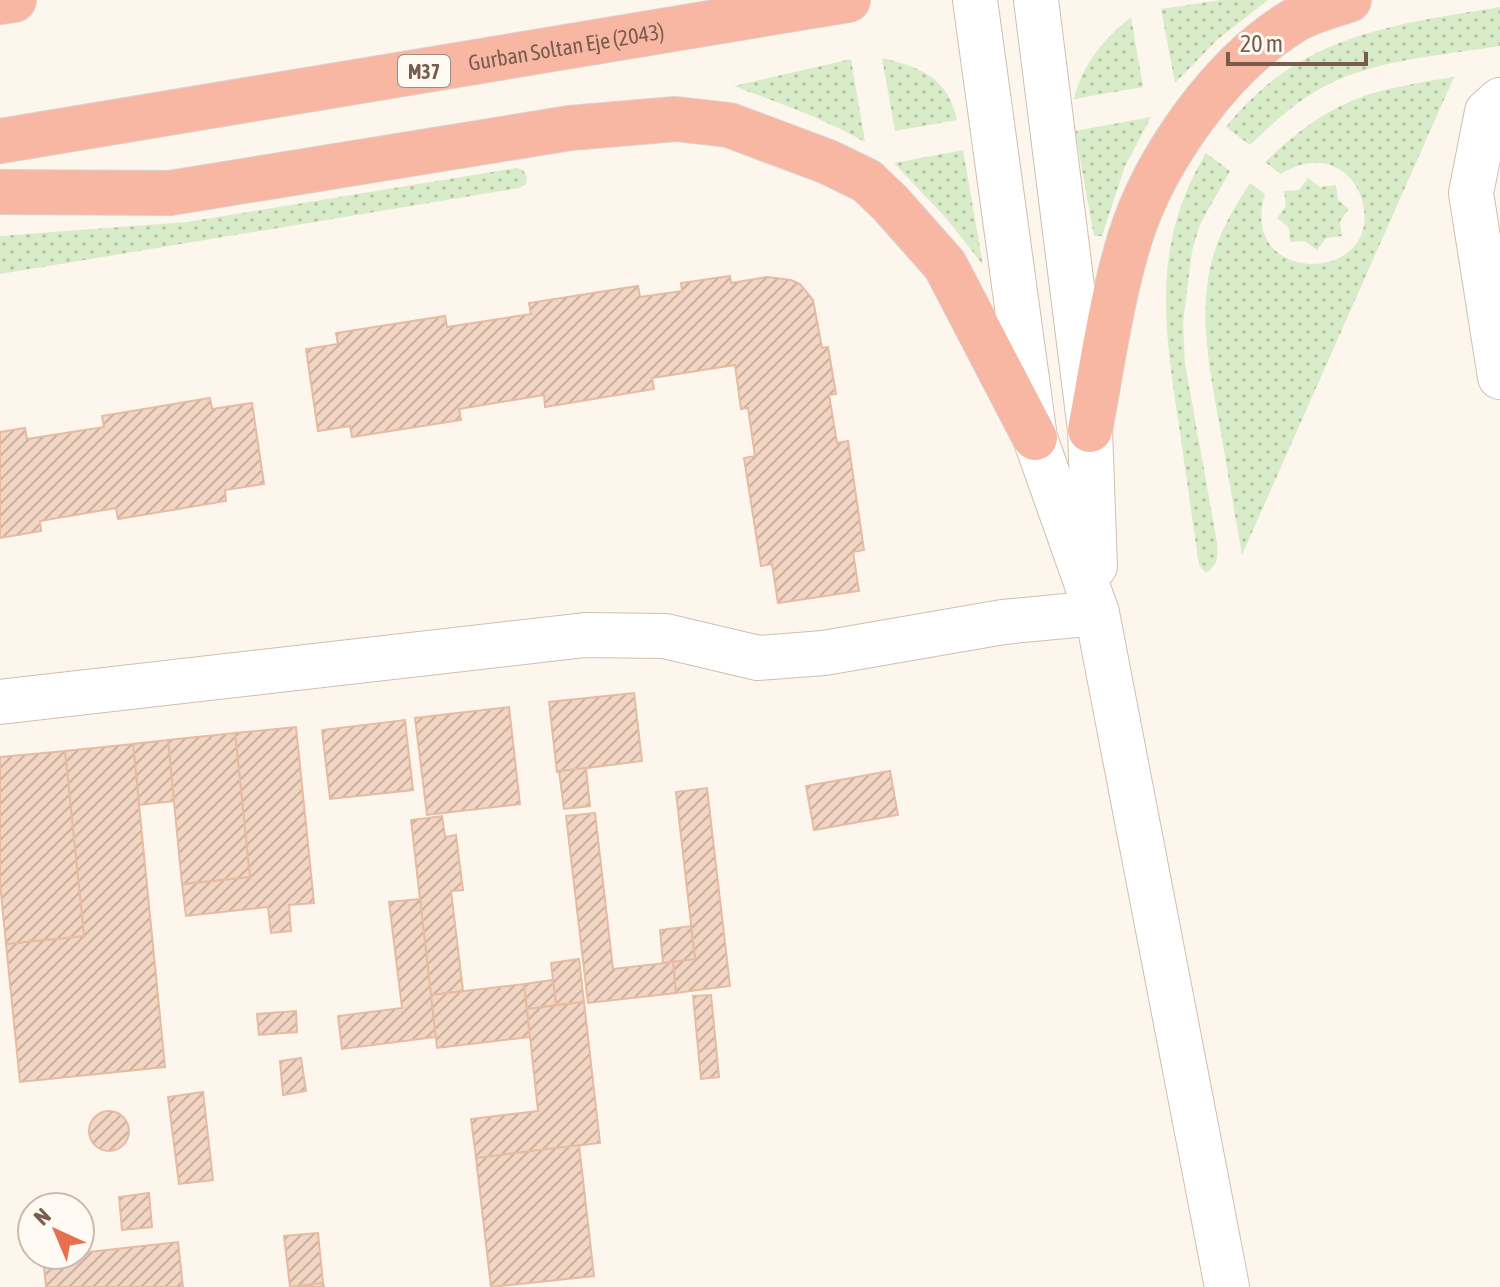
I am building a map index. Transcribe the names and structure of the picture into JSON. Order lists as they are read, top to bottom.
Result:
{
  "streets": {
    "highway": ["Gurban Soltan Eje (2043)", "M37"]
  },
  "scale_bar": "20 m",
  "north": "top left"
}
